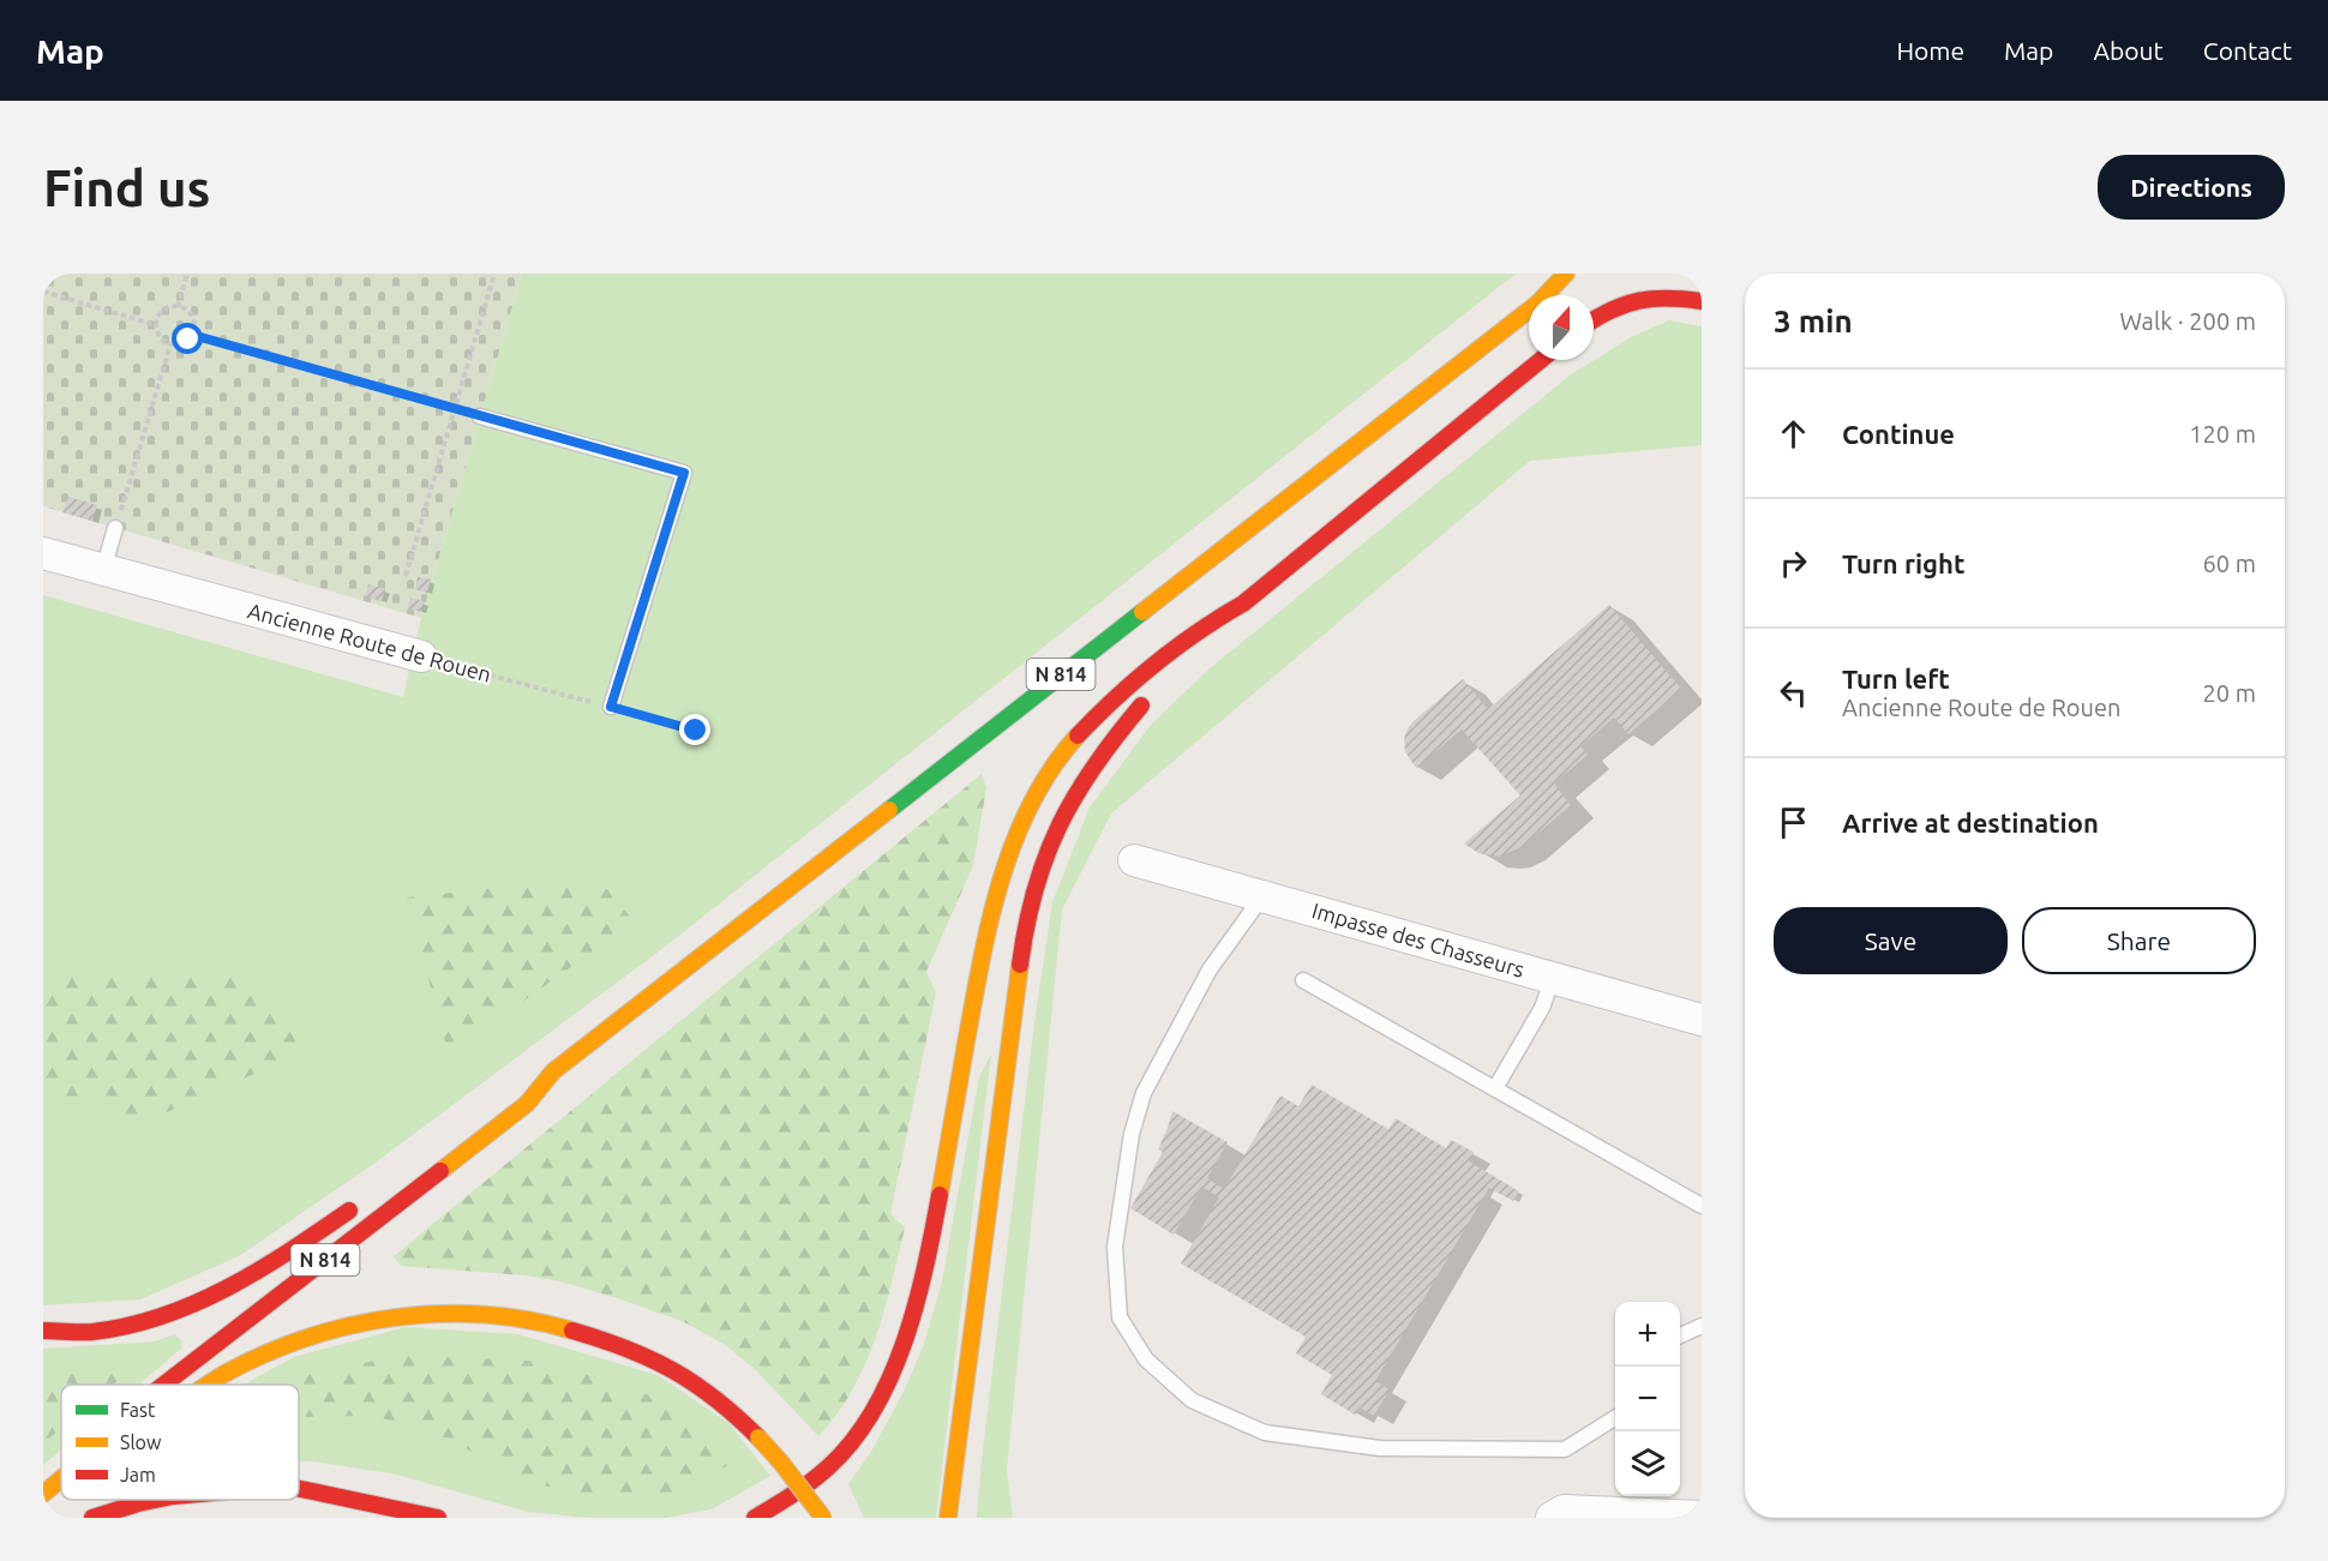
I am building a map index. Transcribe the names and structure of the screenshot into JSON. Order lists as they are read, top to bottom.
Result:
{
  "streets": {
    "highway": ["N 814"],
    "street": ["Ancienne Route de Rouen", "Impasse des Chasseurs"]
  },
  "legend": ["Fast", "Slow", "Jam"],
  "north": "top",
  "page": {
    "header": "Map",
    "nav": [
      "Home",
      "Map",
      "About",
      "Contact"
    ],
    "buttons": [
      "Directions",
      ["Save", "Share"]
    ],
    "title": "Find us",
    "heading": ["3 min", "Walk · 200 m"],
    "list": [
      ["Continue", "120 m"],
      ["Turn right", "60 m"],
      ["Turn left", "Ancienne Route de Rouen", "20 m"],
      "Arrive at destination"
    ],
    "map_buttons": ["+", "−"]
  }
}
